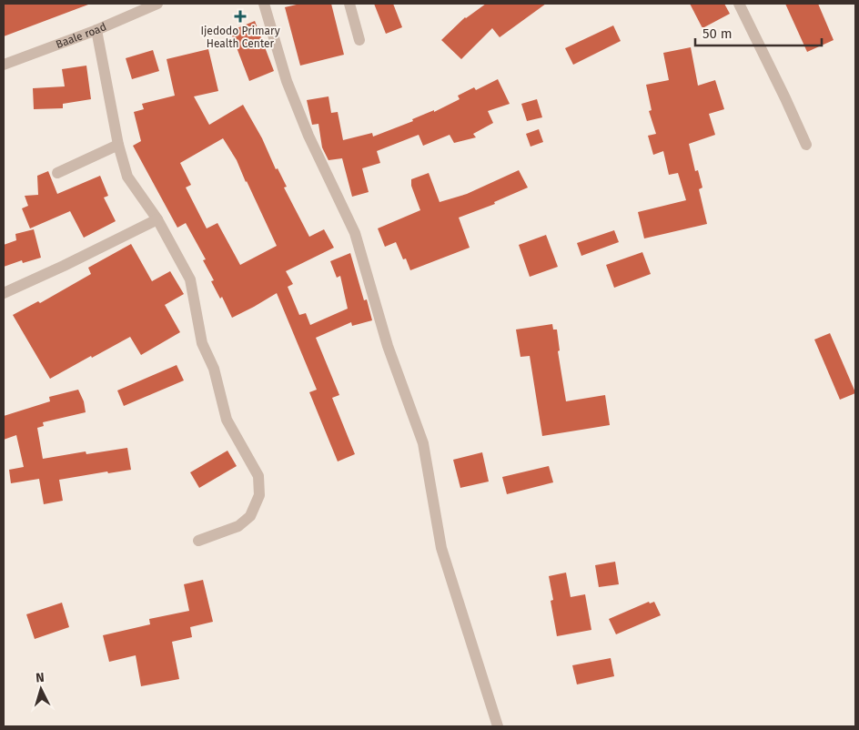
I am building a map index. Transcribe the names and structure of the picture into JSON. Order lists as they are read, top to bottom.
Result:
{
  "streets": {
    "street": ["Baale road"]
  },
  "places": {
    "health": ["Ijedodo Primary Health Center"]
  },
  "scale_bar": "50 m",
  "north": "top"
}
